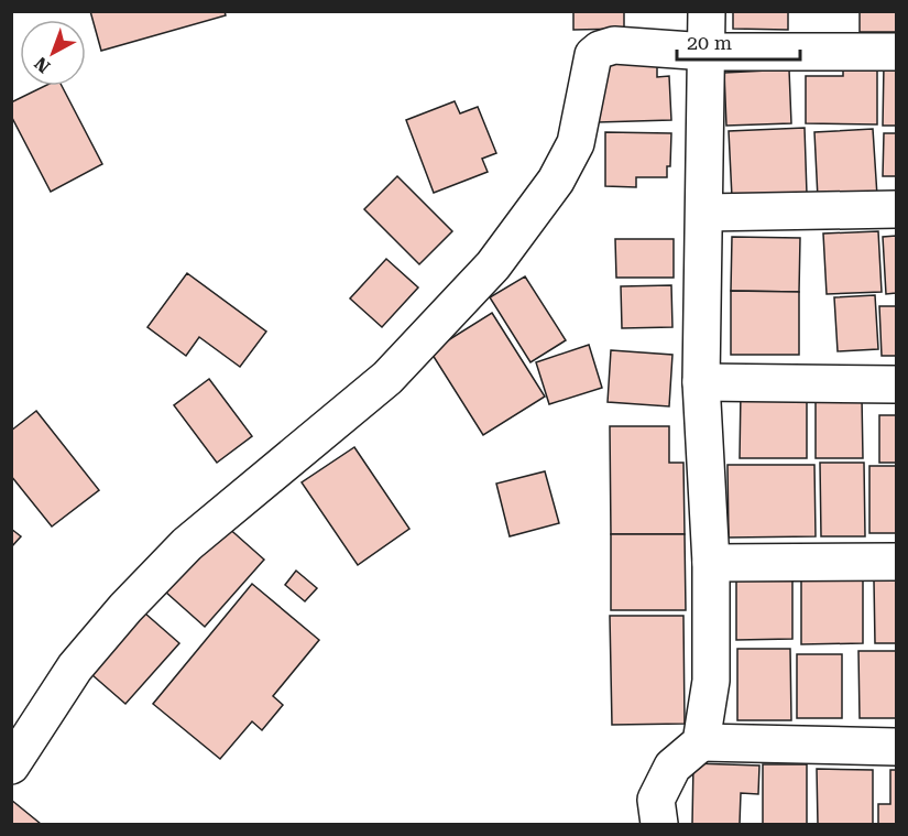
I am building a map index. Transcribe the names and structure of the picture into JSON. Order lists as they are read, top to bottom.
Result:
{
  "scale_bar": "20 m",
  "north": "bottom left"
}
